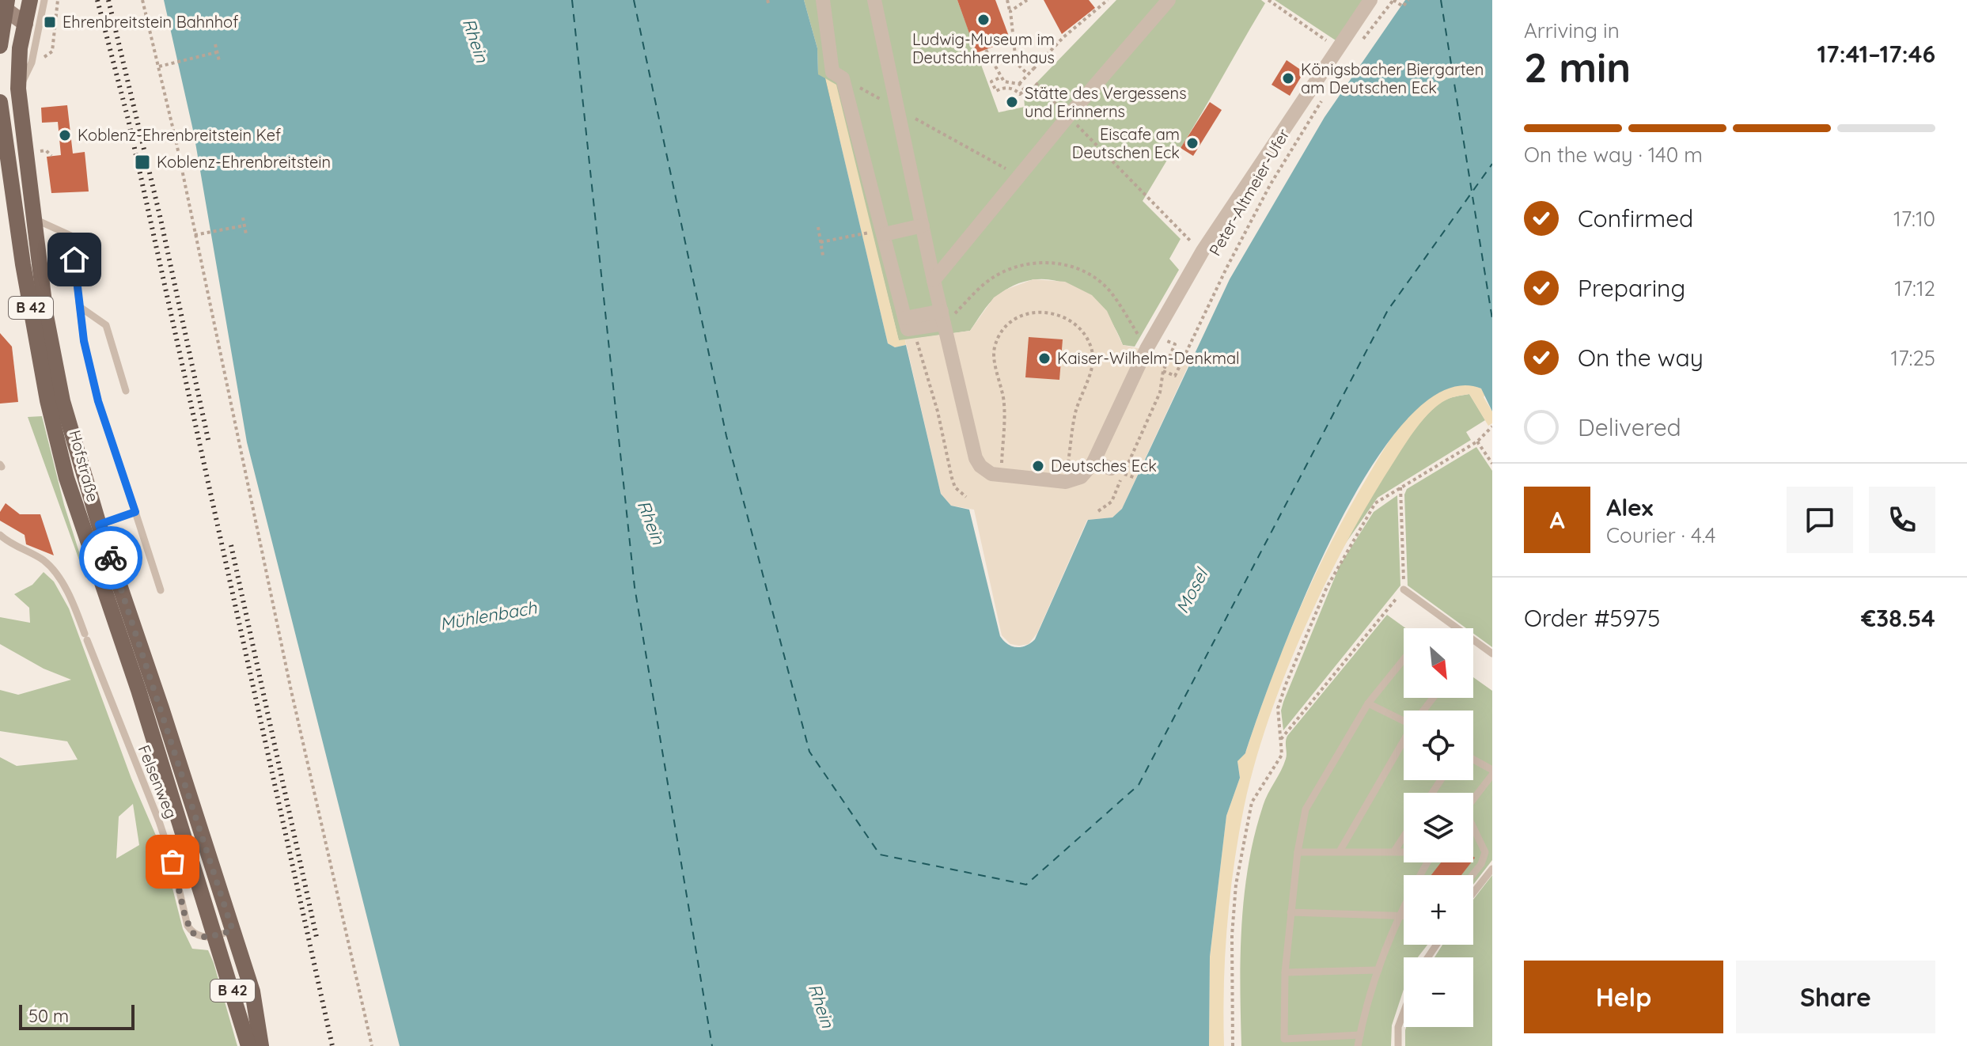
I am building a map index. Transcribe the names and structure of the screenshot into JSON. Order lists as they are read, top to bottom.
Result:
{
  "streets": {
    "main road": ["B 42", "Hofstraße"],
    "street": ["Peter-Altmeier-Ufer"],
    "lane": ["Felsenweg"]
  },
  "crossings": [
    ["B 42", "Hofstraße"],
    ["Hofstraße", "Felsenweg"]
  ],
  "water": ["Rhein", "Mosel", "Mühlenbach"],
  "places": {
    "other": [
      "Ludwig-Museum im Deutschherrenhaus",
      "Königsbacher Biergarten am Deutschen Eck",
      "Stätte des Vergessens und Erinnerns",
      "Koblenz-Ehrenbreitstein Kef",
      "Eiscafe am Deutschen Eck",
      "Kaiser-Wilhelm-Denkmal",
      "Deutsches Eck"
    ],
    "transit": ["Ehrenbreitstein Bahnhof", "Koblenz-Ehrenbreitstein"]
  },
  "scale_bar": "50 m",
  "north": "bottom right",
  "page": {
    "heading": ["2 min", "Arriving in", "17:41–17:46"],
    "panel": [
      "Alex",
      "Courier · 4.4",
      "Order #5975",
      "€38.54"
    ],
    "bar": "On the way · 140 m",
    "list": [
      ["Confirmed", "17:10"],
      ["Preparing", "17:12"],
      ["On the way", "17:25"],
      "Delivered"
    ],
    "round": "A",
    "map_buttons": ["+", "−"],
    "buttons": ["Help", "Share"],
    "scale": "50 m"
  }
}
